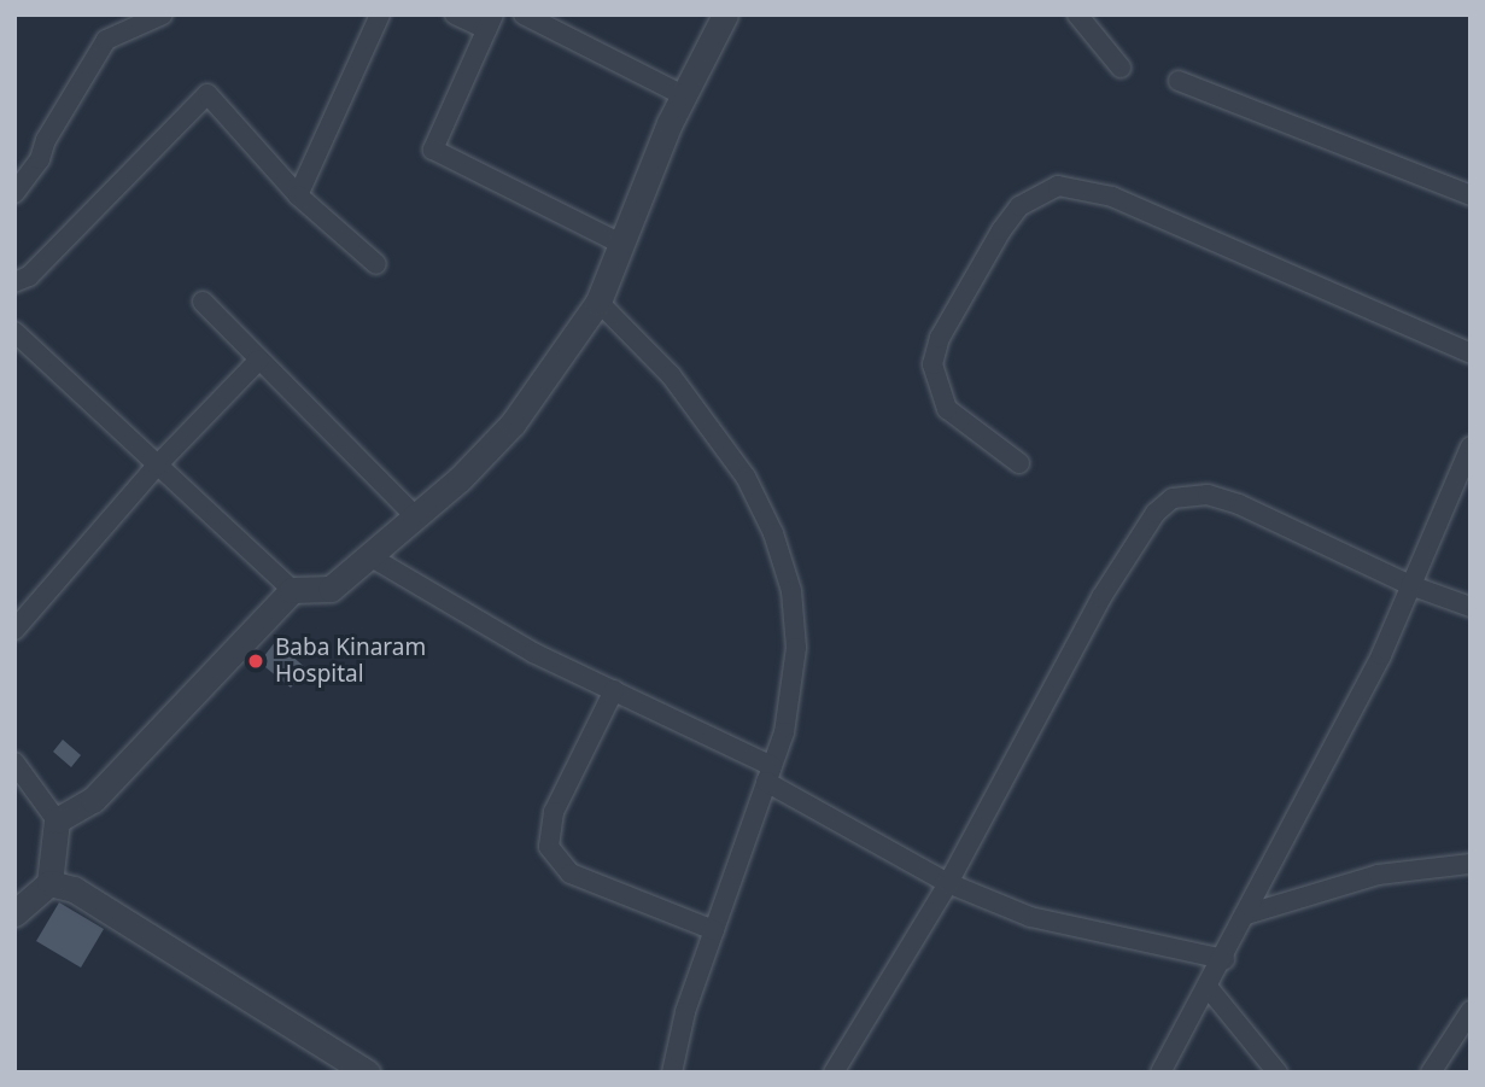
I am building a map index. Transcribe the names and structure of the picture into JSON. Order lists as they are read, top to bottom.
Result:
{
  "places": ["Baba Kinaram Hospital"]
}
